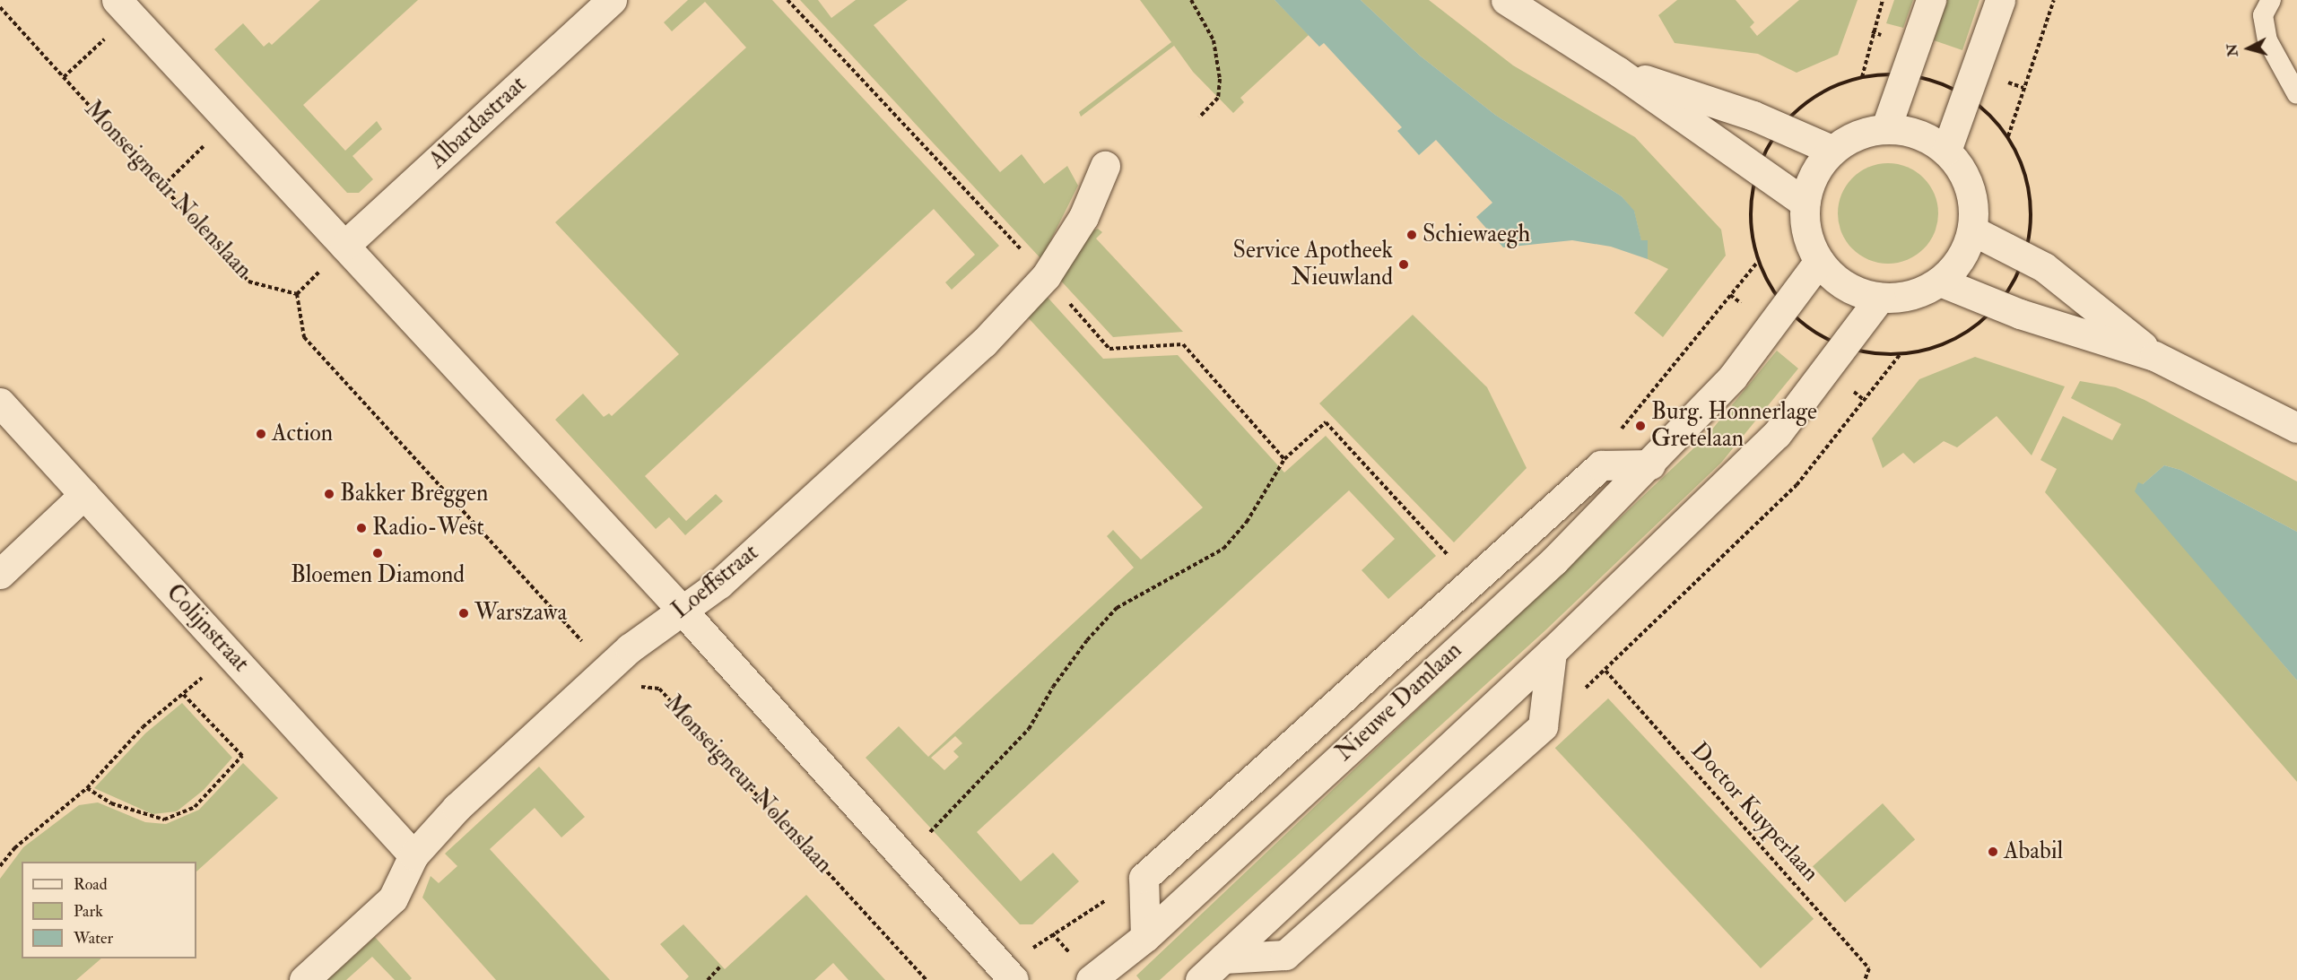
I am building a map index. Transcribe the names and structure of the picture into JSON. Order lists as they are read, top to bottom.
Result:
{
  "streets": {
    "street": [
      "Albardastraat",
      "Loeffstraat",
      "Colijnstraat",
      "Nieuwe Damlaan"
    ],
    "path": ["Monseigneur Nolenslaan", "Doctor Kuyperlaan"]
  },
  "crossings": [
    ["Monseigneur Nolenslaan", "Loeffstraat"],
    ["Loeffstraat", "Colijnstraat"]
  ],
  "places": [
    "Schiewaegh",
    "Service Apotheek Nieuwland",
    "Burg. Honnerlage Gretelaan",
    "Action",
    "Bakker Breggen",
    "Radio-West",
    "Bloemen Diamond",
    "Warszawa",
    "Ababil"
  ],
  "legend": ["Road", "Park", "Water"],
  "north": "left"
}
